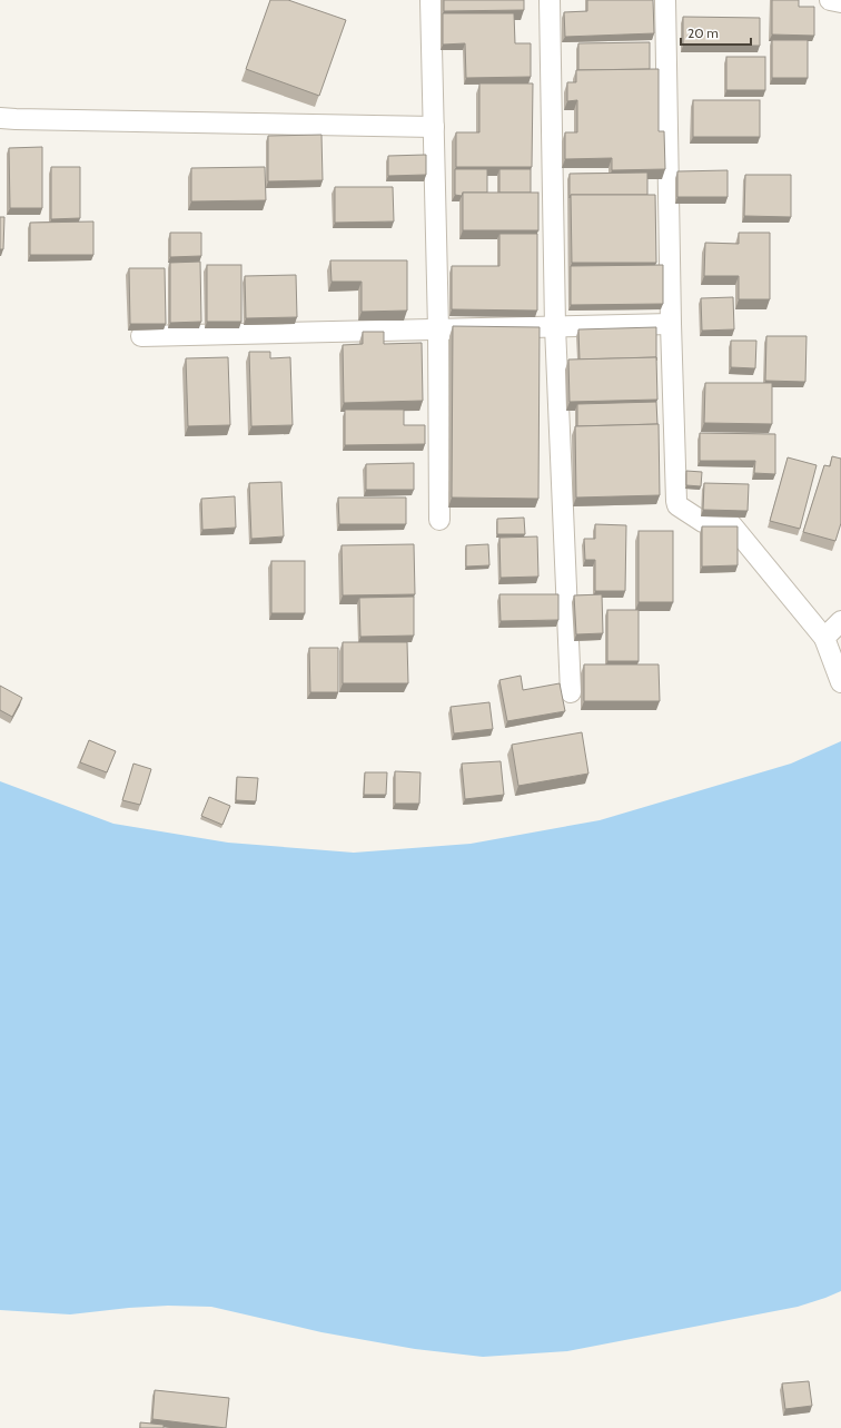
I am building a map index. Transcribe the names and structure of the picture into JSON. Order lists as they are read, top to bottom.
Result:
{
  "scale_bar": "20 m"
}
